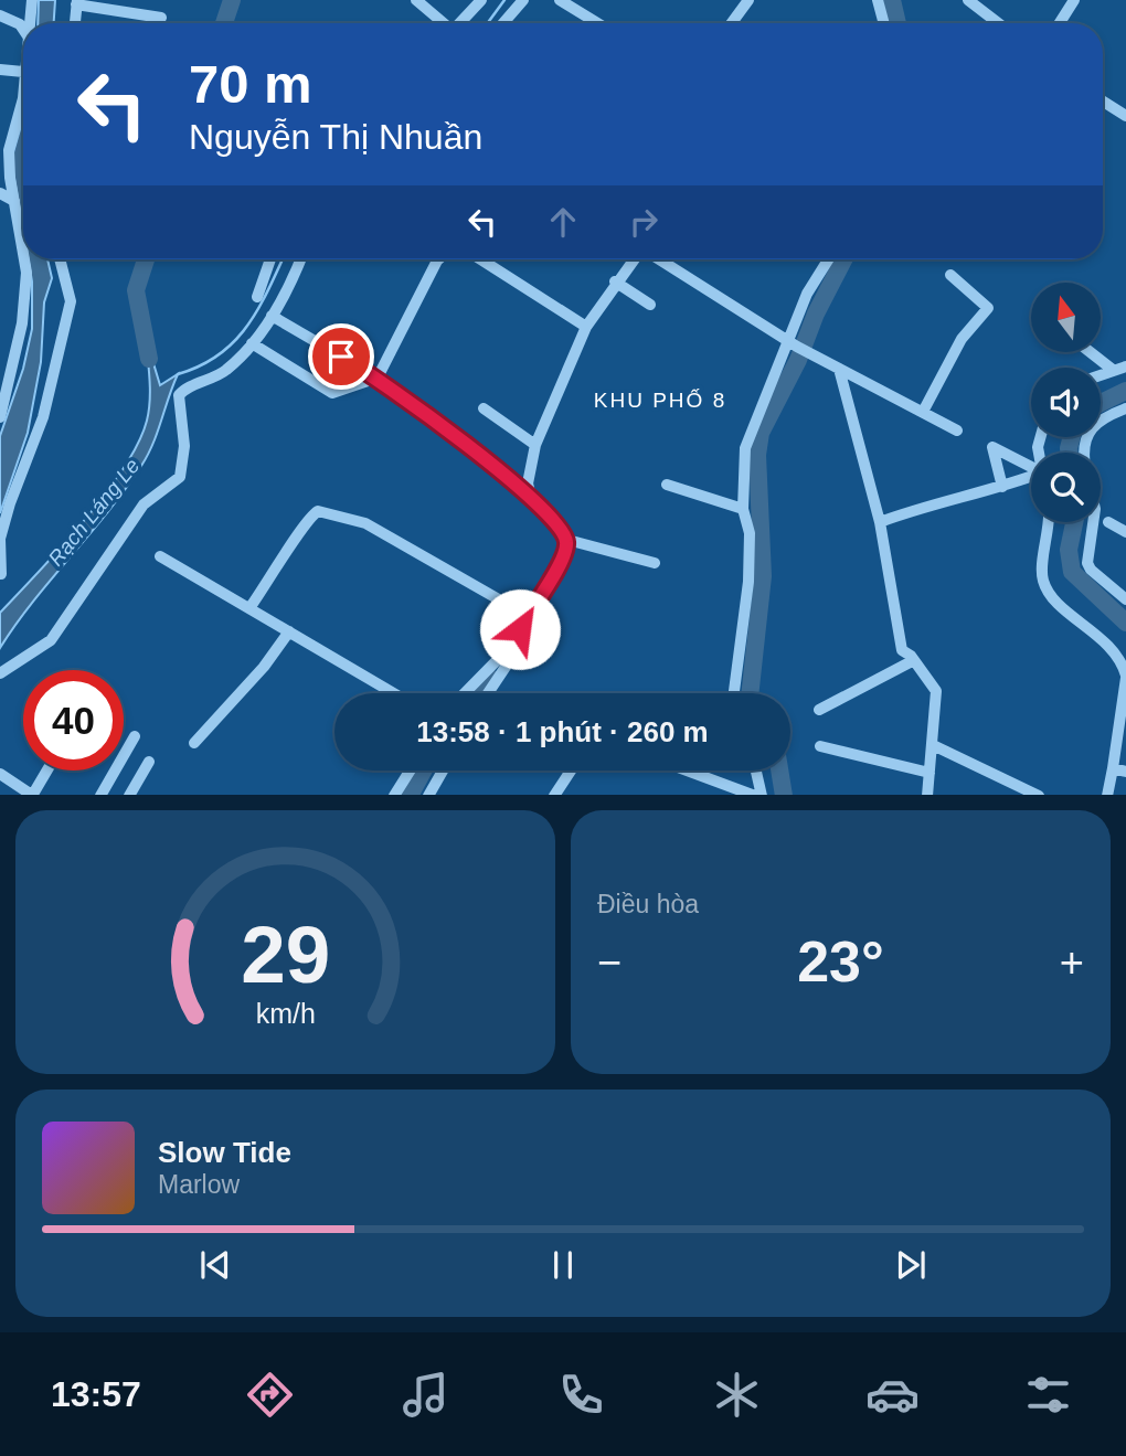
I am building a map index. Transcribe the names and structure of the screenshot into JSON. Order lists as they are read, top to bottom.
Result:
{
  "districts": ["KHU PHỐ 8"],
  "water": ["Rạch Láng Le"],
  "north": "top",
  "page": {
    "turn": ["70 m", "Nguyễn Thị Nhuần"],
    "limit": "40",
    "trip": "13:58 · 1 phút · 260 m",
    "tile": "Điều hòa",
    "heat": ["−", "23°", "+"],
    "song": ["Slow Tide", "Marlow"],
    "tabs": "13:57",
    "gauge": ["29", "km/h"]
  }
}
